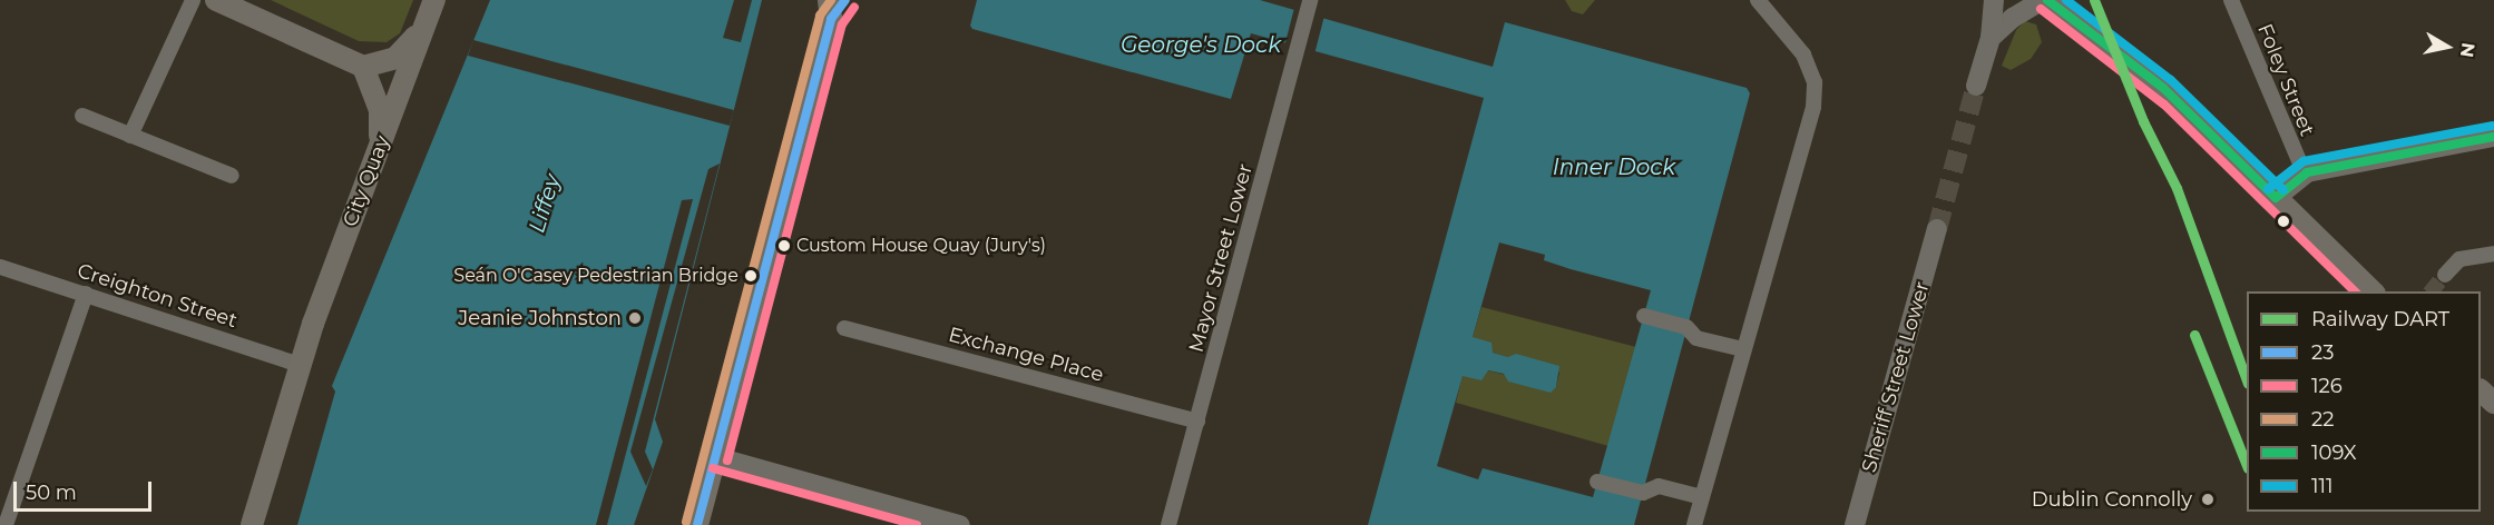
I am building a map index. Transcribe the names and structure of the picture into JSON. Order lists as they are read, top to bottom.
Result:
{
  "streets": {
    "main road": ["City Quay"],
    "street": [
      "Foley Street",
      "Mayor Street Lower",
      "Creighton Street",
      "Exchange Place",
      "Sheriff Street Lower"
    ]
  },
  "crossings": [
    ["City Quay", "Creighton Street"],
    ["Mayor Street Lower", "Exchange Place"]
  ],
  "water": ["George's Dock", "Inner Dock", "Liffey"],
  "places": [
    "Custom House Quay (Jury's)",
    "Seán O'Casey Pedestrian Bridge",
    "Jeanie Johnston",
    "Dublin Connolly"
  ],
  "lines": [
    "rail line DART",
    "transit line 23",
    "transit line 22",
    "transit line 109X",
    "transit line 111",
    "transit line 126"
  ],
  "legend": [
    "Railway DART",
    "23",
    "126",
    "22",
    "109X",
    "111"
  ],
  "scale_bar": "50 m",
  "north": "right"
}
